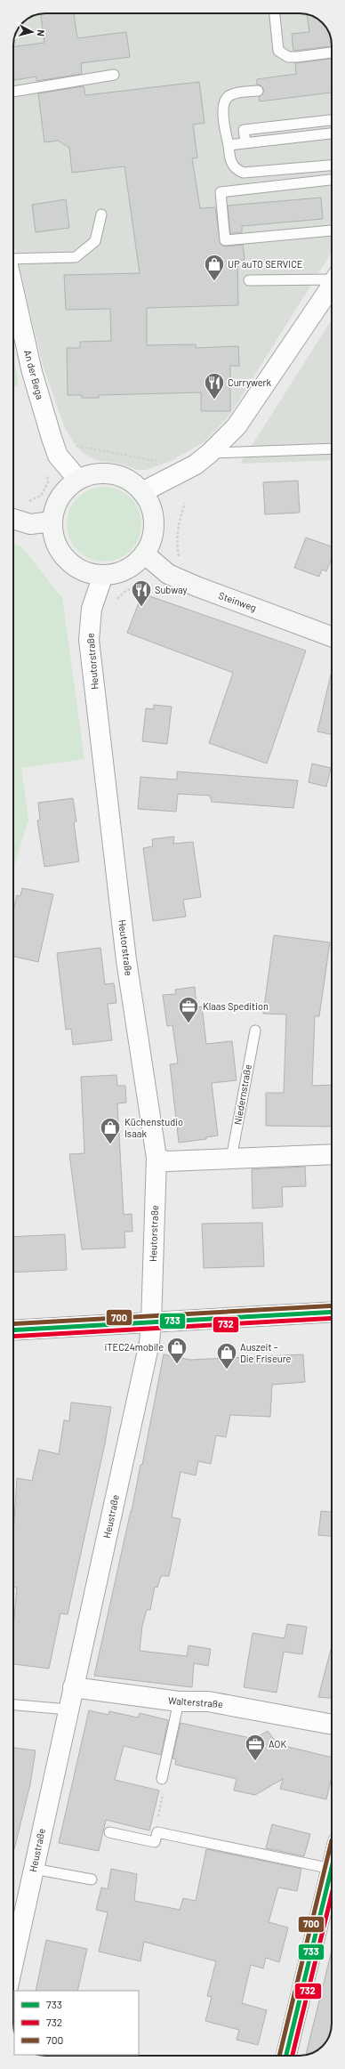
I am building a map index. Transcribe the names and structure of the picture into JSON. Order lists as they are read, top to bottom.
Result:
{
  "streets": {
    "street": [
      "An der Bega",
      "Steinweg",
      "Heutorstraße",
      "Heustraße",
      "Walterstraße"
    ],
    "lane": ["Niedernstraße"]
  },
  "crossings": [
    ["An der Bega", "Steinweg"],
    ["An der Bega", "Heutorstraße"],
    ["Steinweg", "Heutorstraße"],
    ["Heutorstraße", "Heustraße"],
    ["Heustraße", "Walterstraße"]
  ],
  "places": {
    "shop": [
      "UP auTO SERVICE",
      "Küchenstudio Isaak",
      "iTEC24mobile",
      "Auszeit – Die Friseure"
    ],
    "restaurant": ["Currywerk", "Subway"],
    "office": ["Klaas Spedition", "AOK"]
  },
  "lines": ["transit line 700", "transit line 733", "transit line 732"],
  "legend": ["733", "732", "700"],
  "north": "right"
}
